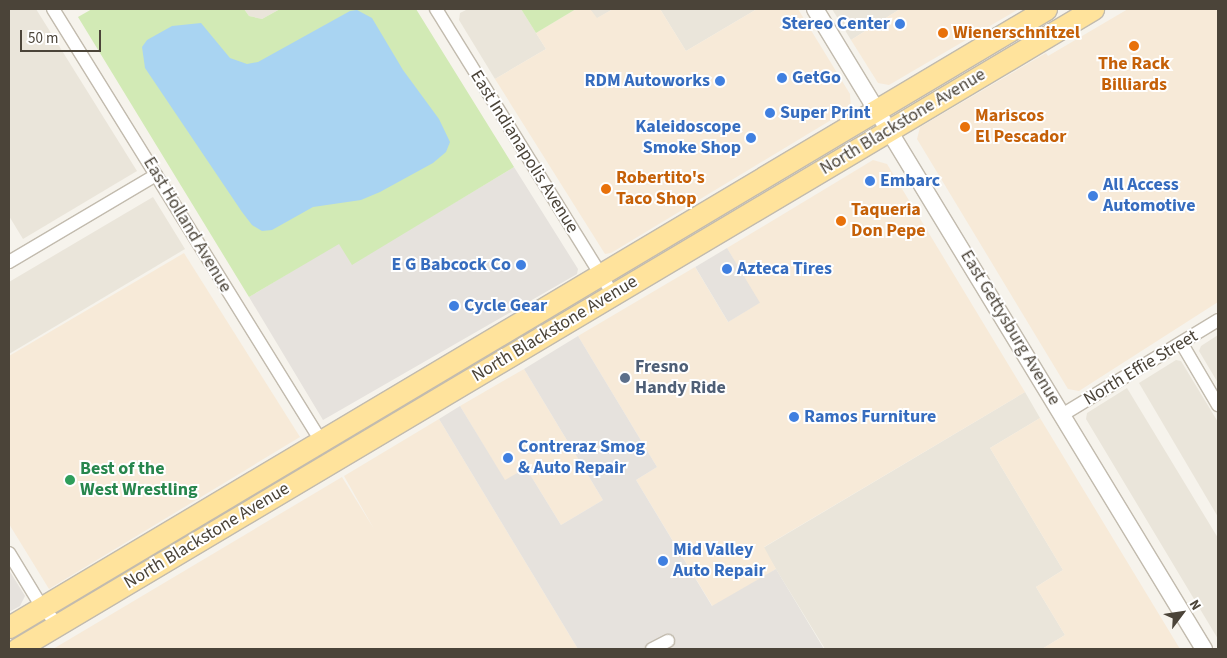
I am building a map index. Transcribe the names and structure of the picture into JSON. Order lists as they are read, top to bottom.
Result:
{
  "streets": {
    "main road": ["North Blackstone Avenue"],
    "street": [
      "East Indianapolis Avenue",
      "East Holland Avenue",
      "East Gettysburg Avenue",
      "North Effie Street"
    ]
  },
  "crossings": [
    ["North Blackstone Avenue", "East Indianapolis Avenue"],
    ["North Blackstone Avenue", "East Holland Avenue"],
    ["North Blackstone Avenue", "East Gettysburg Avenue"],
    ["East Gettysburg Avenue", "North Effie Street"]
  ],
  "places": [
    "Stereo Center",
    "Wienerschnitzel",
    "The Rack Billiards",
    "GetGo",
    "RDM Autoworks",
    "Super Print",
    "Mariscos El Pescador",
    "Kaleidoscope Smoke Shop",
    "Embarc",
    "Robertito's Taco Shop",
    "All Access Automotive",
    "Taqueria Don Pepe",
    "E G Babcock Co",
    "Azteca Tires",
    "Cycle Gear",
    "Fresno Handy Ride",
    "Ramos Furniture",
    "Contreraz Smog & Auto Repair",
    "Best of the West Wrestling",
    "Mid Valley Auto Repair"
  ],
  "scale_bar": "50 m",
  "north": "top right"
}
